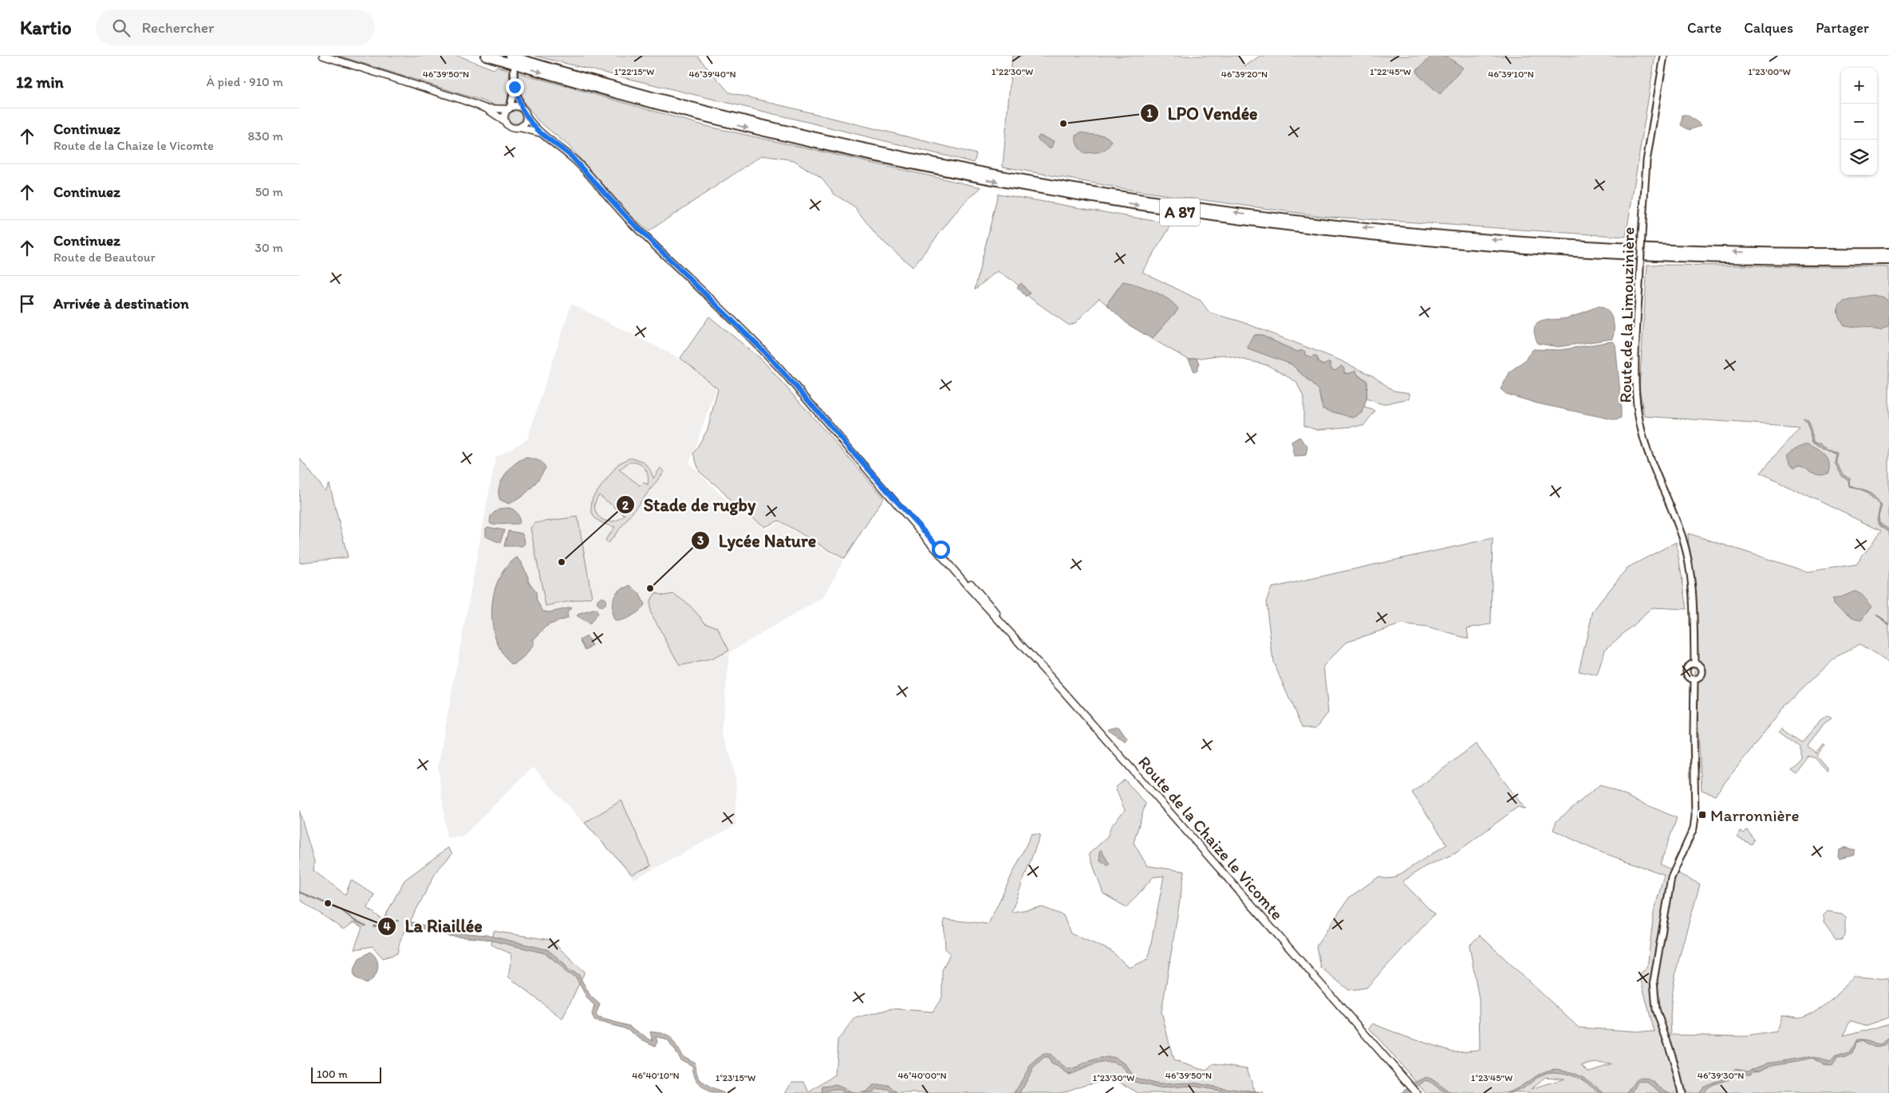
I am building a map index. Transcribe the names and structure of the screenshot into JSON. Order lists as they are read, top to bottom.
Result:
{
  "streets": {
    "highway": ["A 87"],
    "main road": ["Route de la Chaize le Vicomte"],
    "street": ["Route de la Limouzinière"]
  },
  "places": {
    "other": [
      "LPO Vendée",
      "Stade de rugby",
      "Lycée Nature",
      "La Riaillée"
    ],
    "transit": ["Marronnière"]
  },
  "scale_bar": "100 m",
  "page": {
    "header": "Kartio",
    "search": "Rechercher",
    "nav": ["Carte", "Calques", "Partager"],
    "heading": ["12 min", "À pied · 910 m"],
    "map_buttons": ["+", "−"],
    "list": [
      ["Continuez", "Route de la Chaize le Vicomte", "830 m"],
      ["Continuez", "50 m"],
      ["Continuez", "Route de Beautour", "30 m"],
      "Arrivée à destination"
    ],
    "scale": "100 m"
  },
  "coordinates": [
    "1°22'15\"W",
    "1°22'30\"W",
    "1°22'45\"W",
    "1°23'00\"W",
    "46°39'50\"N",
    "46°39'40\"N",
    "46°39'20\"N",
    "46°39'10\"N",
    "46°40'10\"N",
    "46°40'00\"N",
    "46°39'30\"N",
    "1°23'15\"W",
    "1°23'30\"W",
    "1°23'45\"W"
  ]
}
